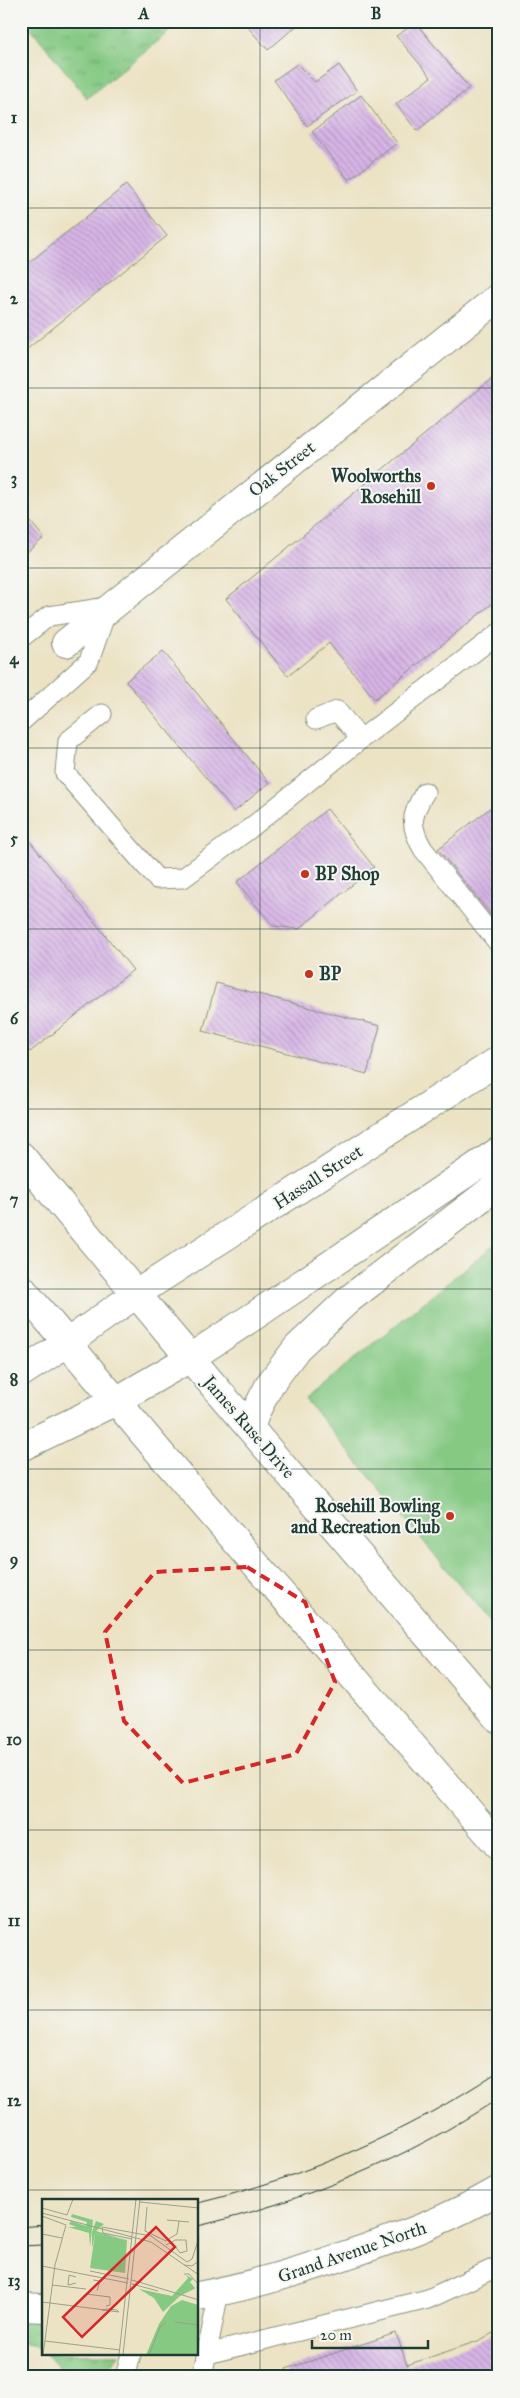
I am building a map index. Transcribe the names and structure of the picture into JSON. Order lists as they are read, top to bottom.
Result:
{
  "streets": {
    "main road": [
      "Oak Street",
      "Hassall Street",
      "James Ruse Drive",
      "Grand Avenue North"
    ]
  },
  "crossings": [
    ["Hassall Street", "James Ruse Drive"]
  ],
  "places": [
    "Woolworths Rosehill",
    "BP Shop",
    "BP",
    "Rosehill Bowling and Recreation Club"
  ],
  "scale_bar": "20 m",
  "grid": {
    "columns": ["A", "B"],
    "rows": [
      "1",
      "2",
      "3",
      "4",
      "5",
      "6",
      "7",
      "8",
      "9",
      "10",
      "11",
      "12",
      "13"
    ]
  }
}
